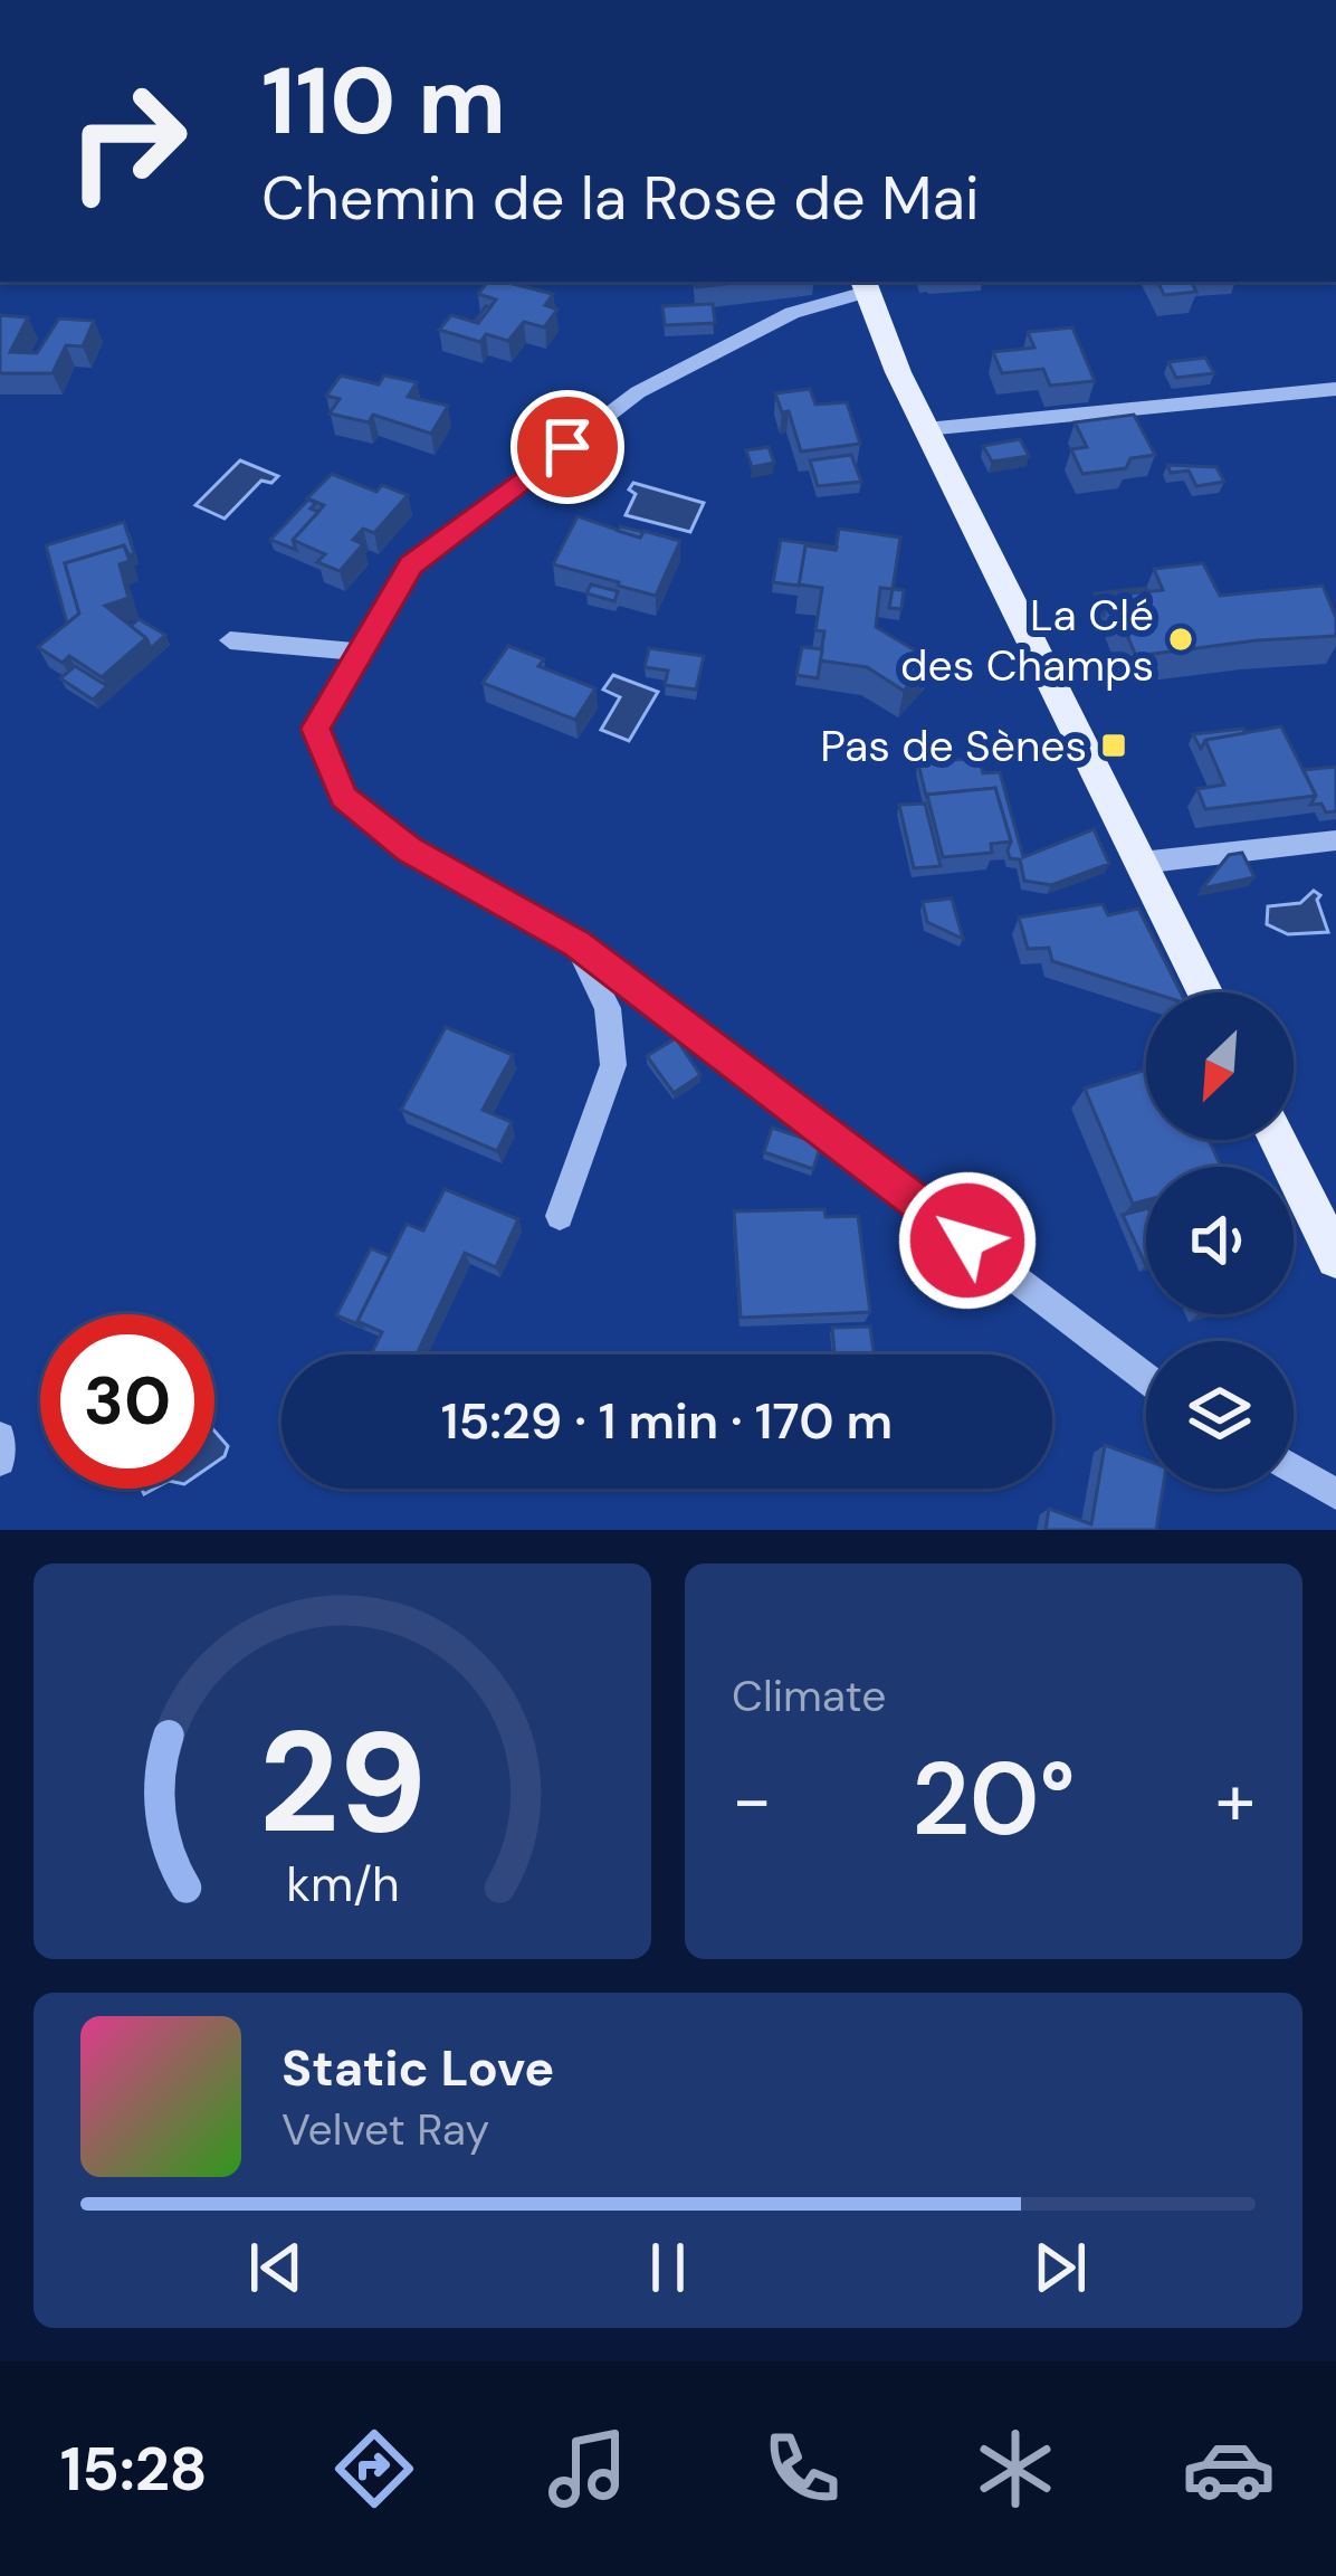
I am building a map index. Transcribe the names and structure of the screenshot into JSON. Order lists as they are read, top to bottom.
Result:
{
  "places": {
    "other": ["La Clé des Champs"],
    "transit": ["Pas de Sènes"]
  },
  "north": "bottom left",
  "page": {
    "turn": ["110 m", "Chemin de la Rose de Mai"],
    "limit": "30",
    "trip": "15:29 · 1 min · 170 m",
    "tile": "Climate",
    "heat": ["−", "20°", "+"],
    "song": ["Static Love", "Velvet Ray"],
    "tabs": "15:28",
    "gauge": ["29", "km/h"]
  }
}
